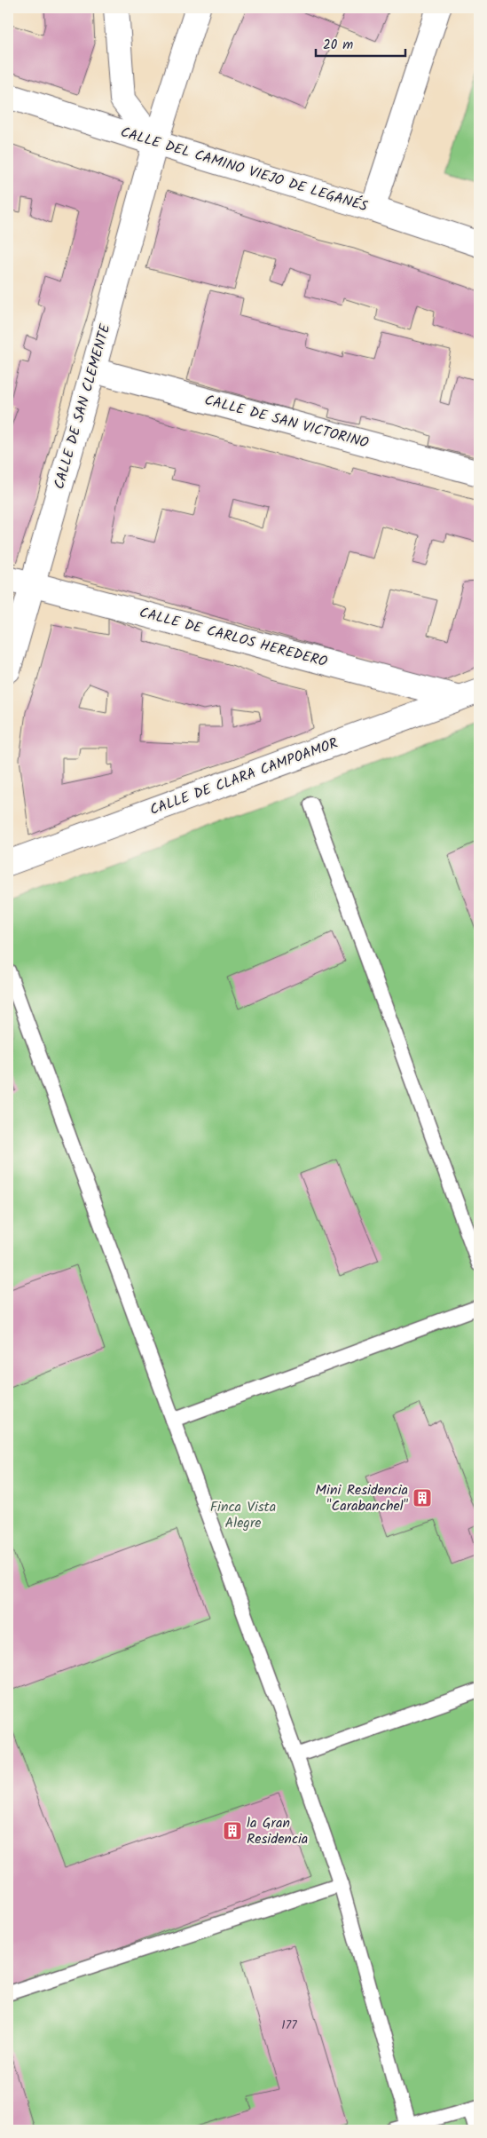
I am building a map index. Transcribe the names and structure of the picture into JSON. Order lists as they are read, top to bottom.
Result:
{
  "streets": {
    "street": [
      "CALLE DEL CAMINO VIEJO DE LEGANÉS",
      "CALLE DE SAN CLEMENTE",
      "CALLE DE SAN VICTORINO",
      "CALLE DE CARLOS HEREDERO",
      "CALLE DE CLARA CAMPOAMOR"
    ]
  },
  "crossings": [
    ["CALLE DEL CAMINO VIEJO DE LEGANÉS", "CALLE DE SAN CLEMENTE"],
    ["CALLE DE SAN CLEMENTE", "CALLE DE SAN VICTORINO"],
    ["CALLE DE SAN CLEMENTE", "CALLE DE CARLOS HEREDERO"],
    ["CALLE DE CARLOS HEREDERO", "CALLE DE CLARA CAMPOAMOR"]
  ],
  "parks": ["Finca Vista Alegre"],
  "places": {
    "building": ["Mini Residencia \"Carabanchel\"", "la Gran Residencia"]
  },
  "house_numbers": ["177"],
  "scale_bar": "20 m"
}
